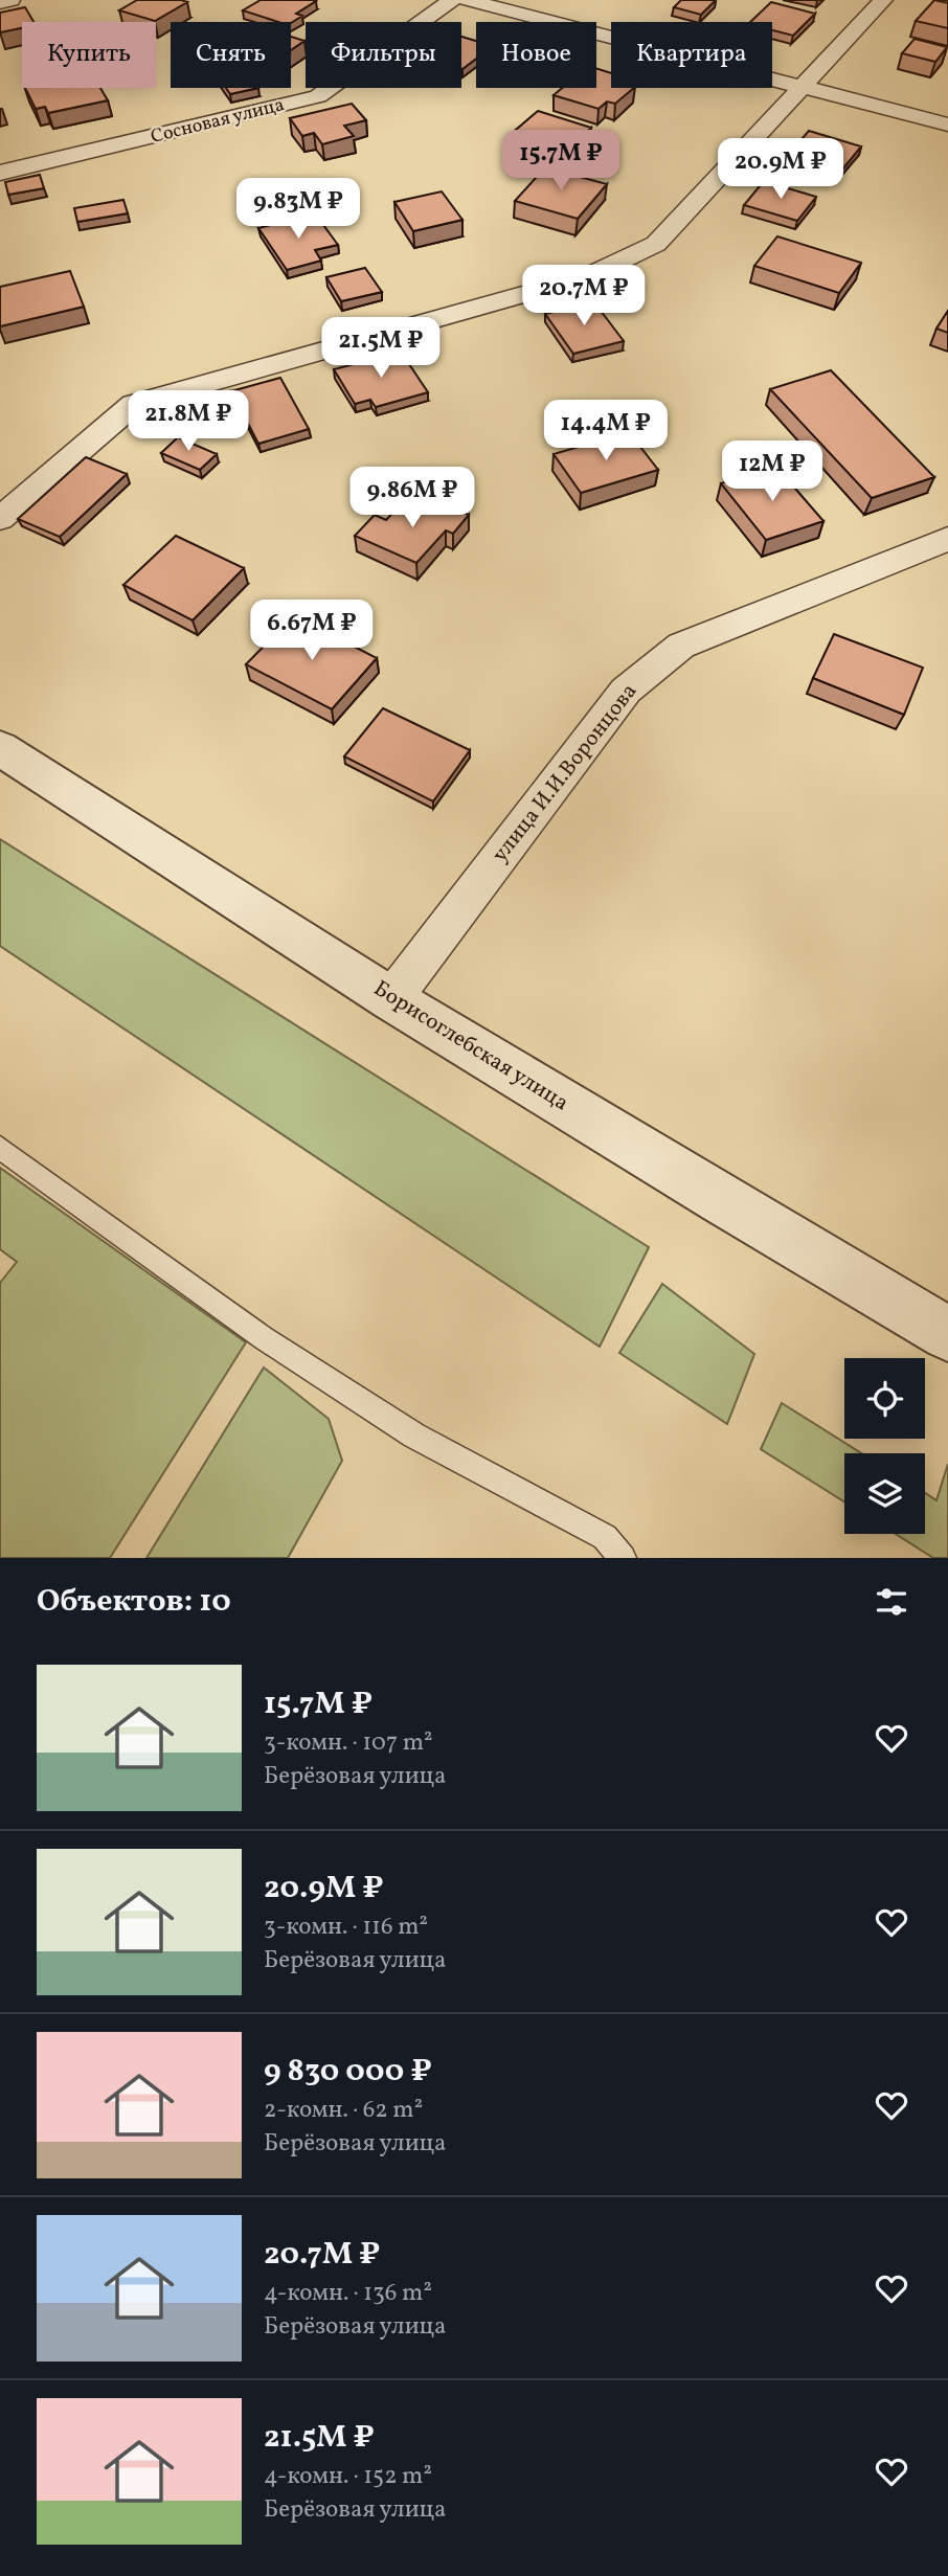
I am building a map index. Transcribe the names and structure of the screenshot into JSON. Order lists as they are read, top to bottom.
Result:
{
  "streets": {
    "street": ["Сосновая улица", "улица И.И.Воронцова", "Борисоглебская улица"]
  },
  "crossings": [
    ["улица И.И.Воронцова", "Борисоглебская улица"]
  ],
  "page": {
    "chip": [
      "Купить",
      "Снять",
      "Фильтры",
      "Новое",
      "Квартира"
    ],
    "price": [
      "15.7M ₽",
      "20.9M ₽",
      "9.83M ₽",
      "20.7M ₽",
      "21.5M ₽",
      "21.8M ₽",
      "14.4M ₽",
      "12M ₽",
      "9.86M ₽",
      "6.67M ₽"
    ],
    "heading": "Объектов: 10",
    "list": [
      {
        "name": "15.7M ₽",
        "note": "3-комн. · 107 m² · Берёзовая улица"
      },
      {
        "name": "20.9M ₽",
        "note": "3-комн. · 116 m² · Берёзовая улица"
      },
      {
        "name": "9 830 000 ₽",
        "note": "2-комн. · 62 m² · Берёзовая улица"
      },
      {
        "name": "20.7M ₽",
        "note": "4-комн. · 136 m² · Берёзовая улица"
      },
      {
        "name": "21.5M ₽",
        "note": "4-комн. · 152 m² · Берёзовая улица"
      }
    ]
  }
}
